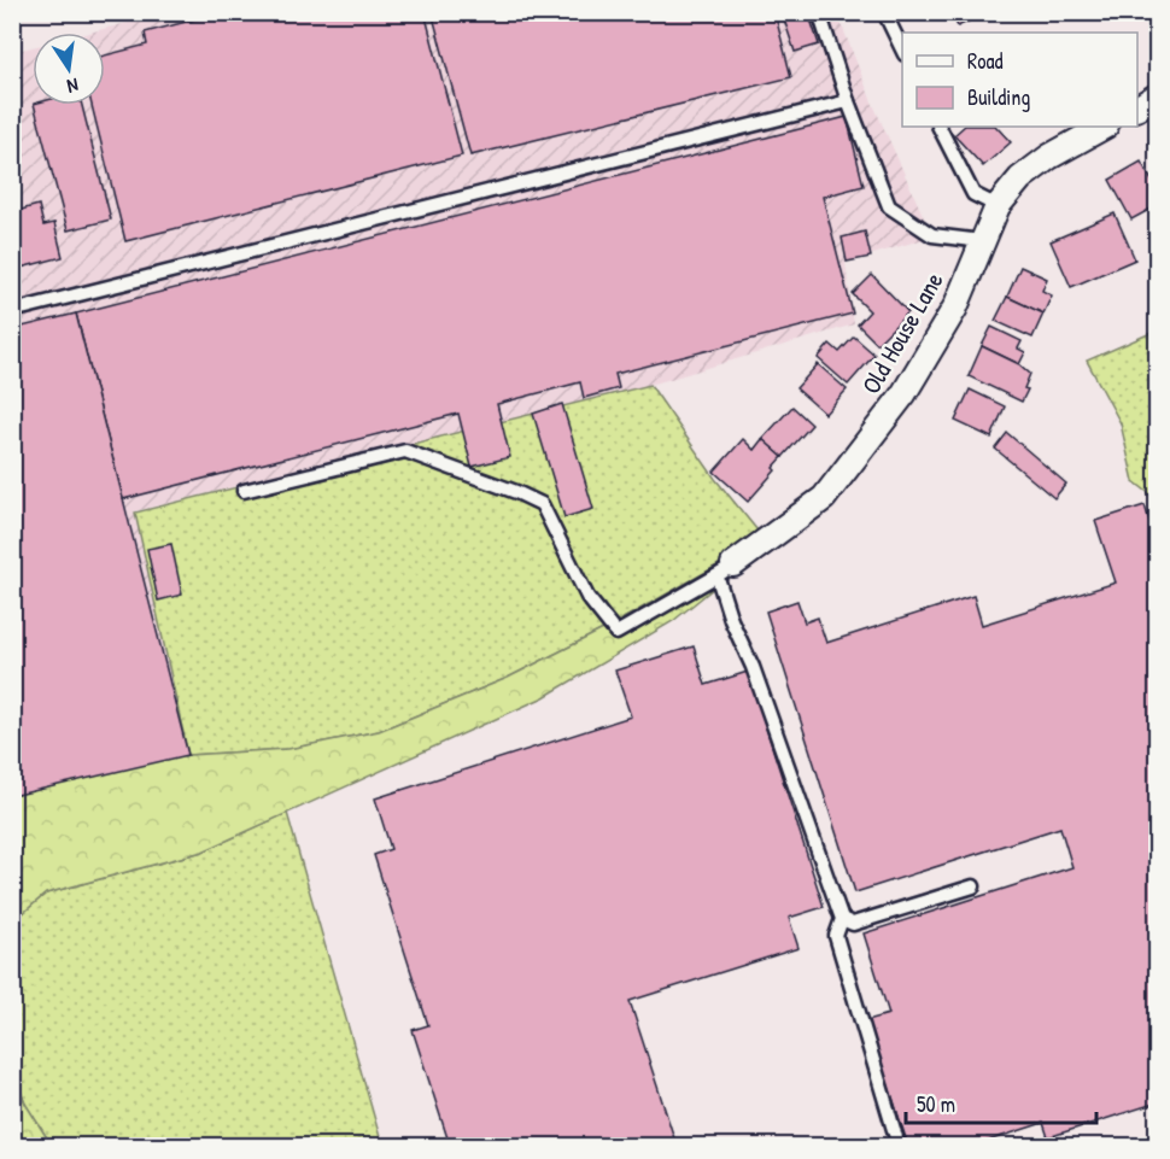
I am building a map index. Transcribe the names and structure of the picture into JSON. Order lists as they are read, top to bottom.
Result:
{
  "streets": {
    "street": ["Old House Lane"]
  },
  "legend": ["Road", "Building"],
  "scale_bar": "50 m",
  "north": "bottom"
}
